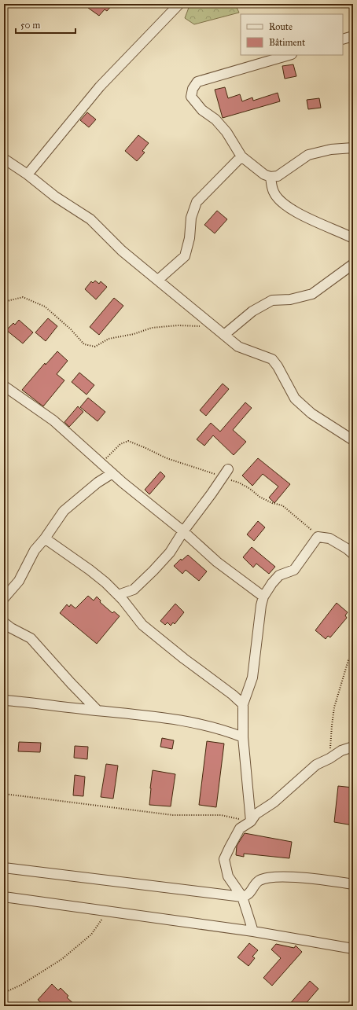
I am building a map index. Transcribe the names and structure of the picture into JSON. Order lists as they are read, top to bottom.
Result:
{
  "legend": ["Route", "Bâtiment"],
  "scale_bar": "50 m"
}
